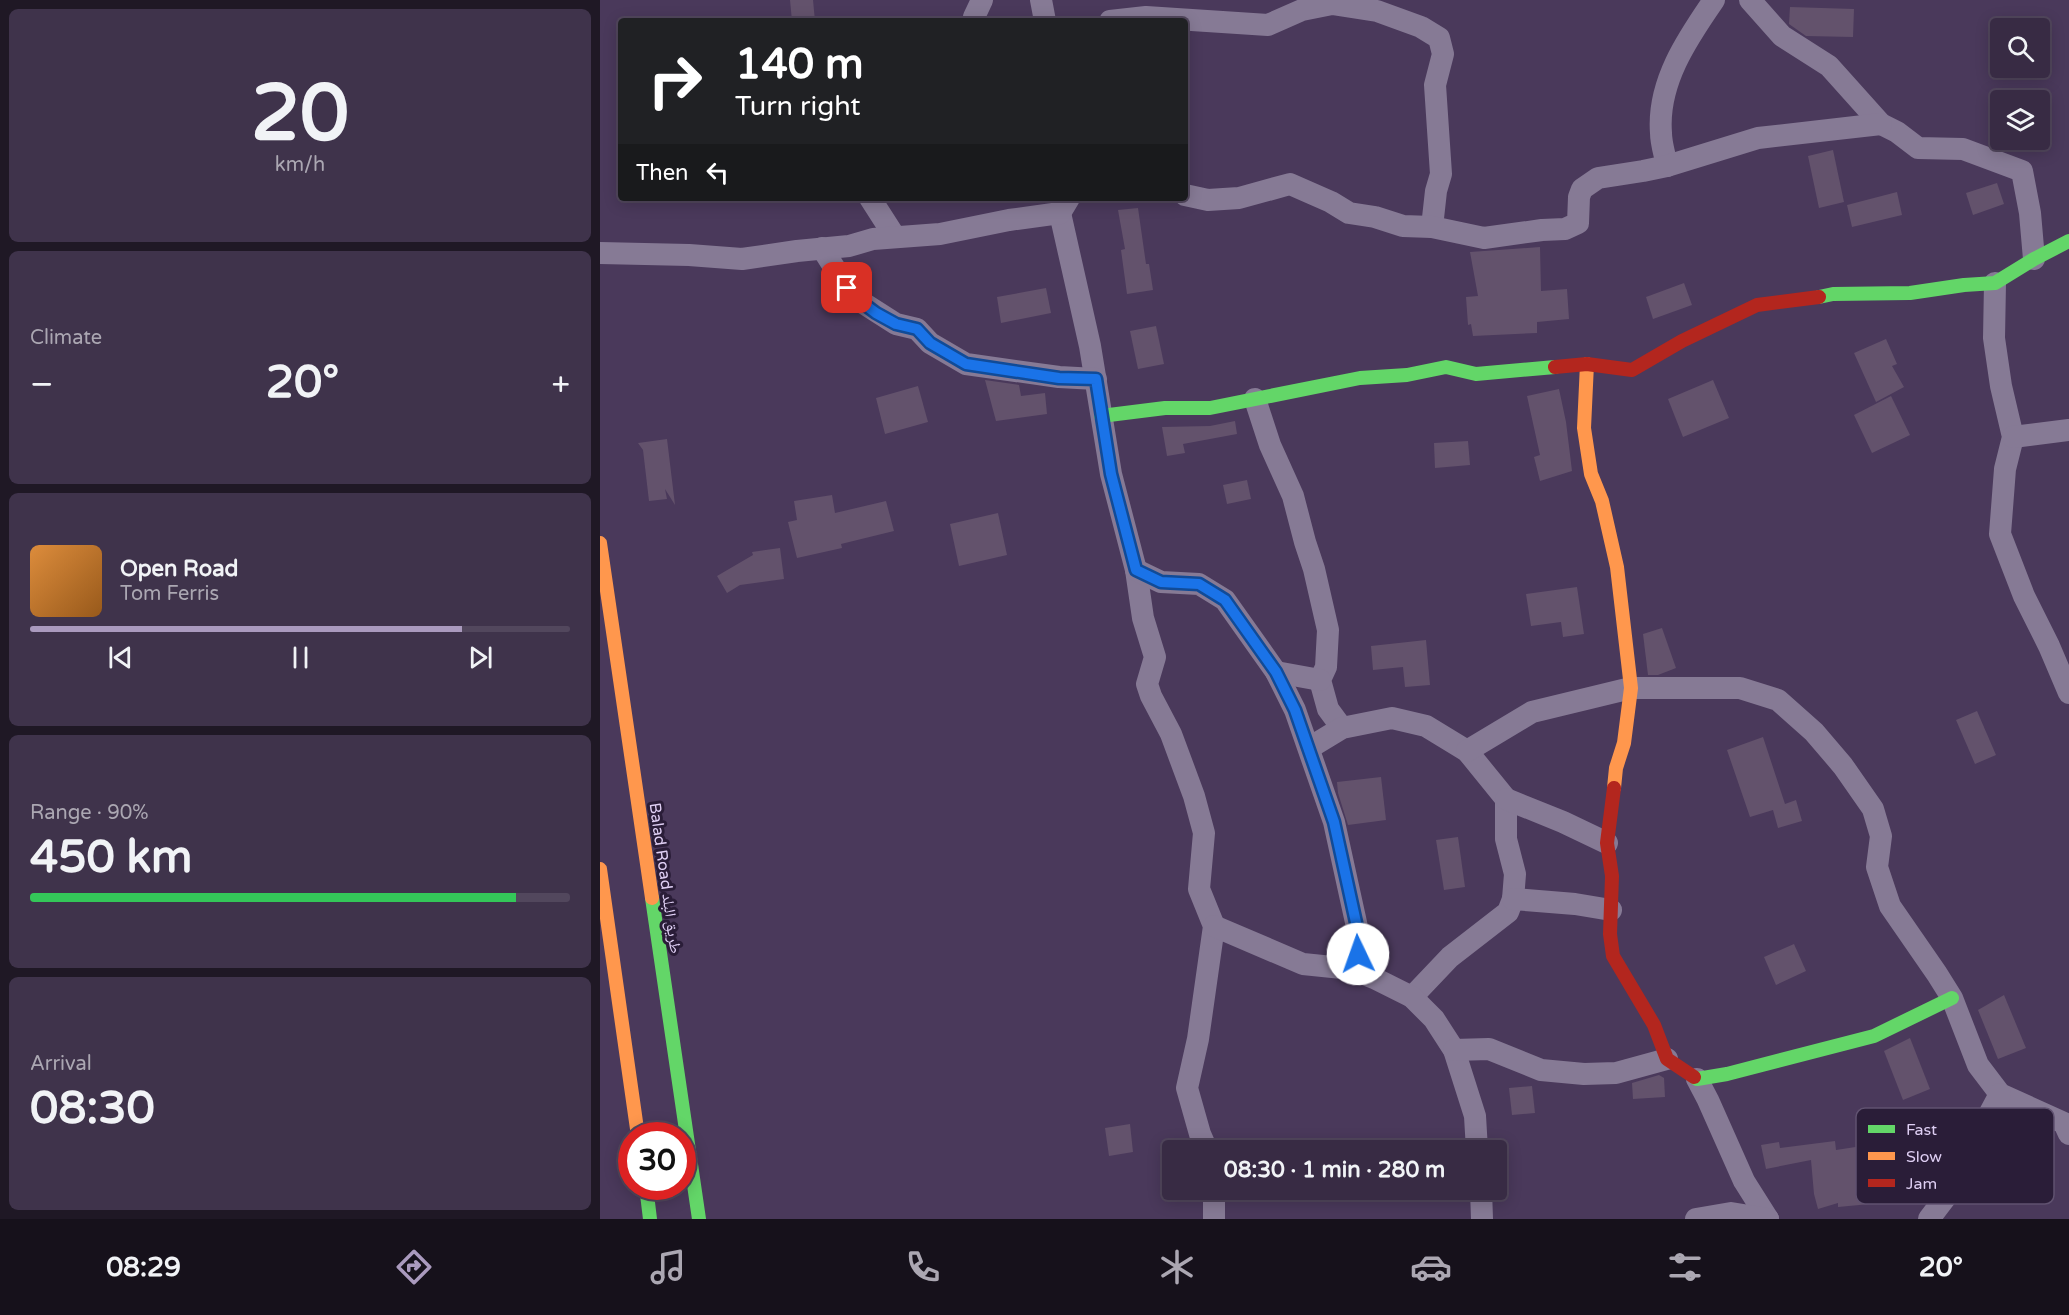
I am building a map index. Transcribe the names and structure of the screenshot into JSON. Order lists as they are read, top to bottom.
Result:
{
  "streets": {
    "main road": ["Balad Road طريق البلد"]
  },
  "legend": ["Fast", "Slow", "Jam"],
  "page": {
    "tile": [
      ["20", "km/h"],
      "Climate",
      ["Range · 90%", "450 km"],
      ["Arrival", "08:30"]
    ],
    "turn": ["140 m", "Turn right"],
    "then": "Then",
    "heat": ["−", "20°", "+"],
    "song": ["Open Road", "Tom Ferris"],
    "limit": "30",
    "trip": "08:30 · 1 min · 280 m",
    "tabs": ["08:29", "20°"]
  }
}
